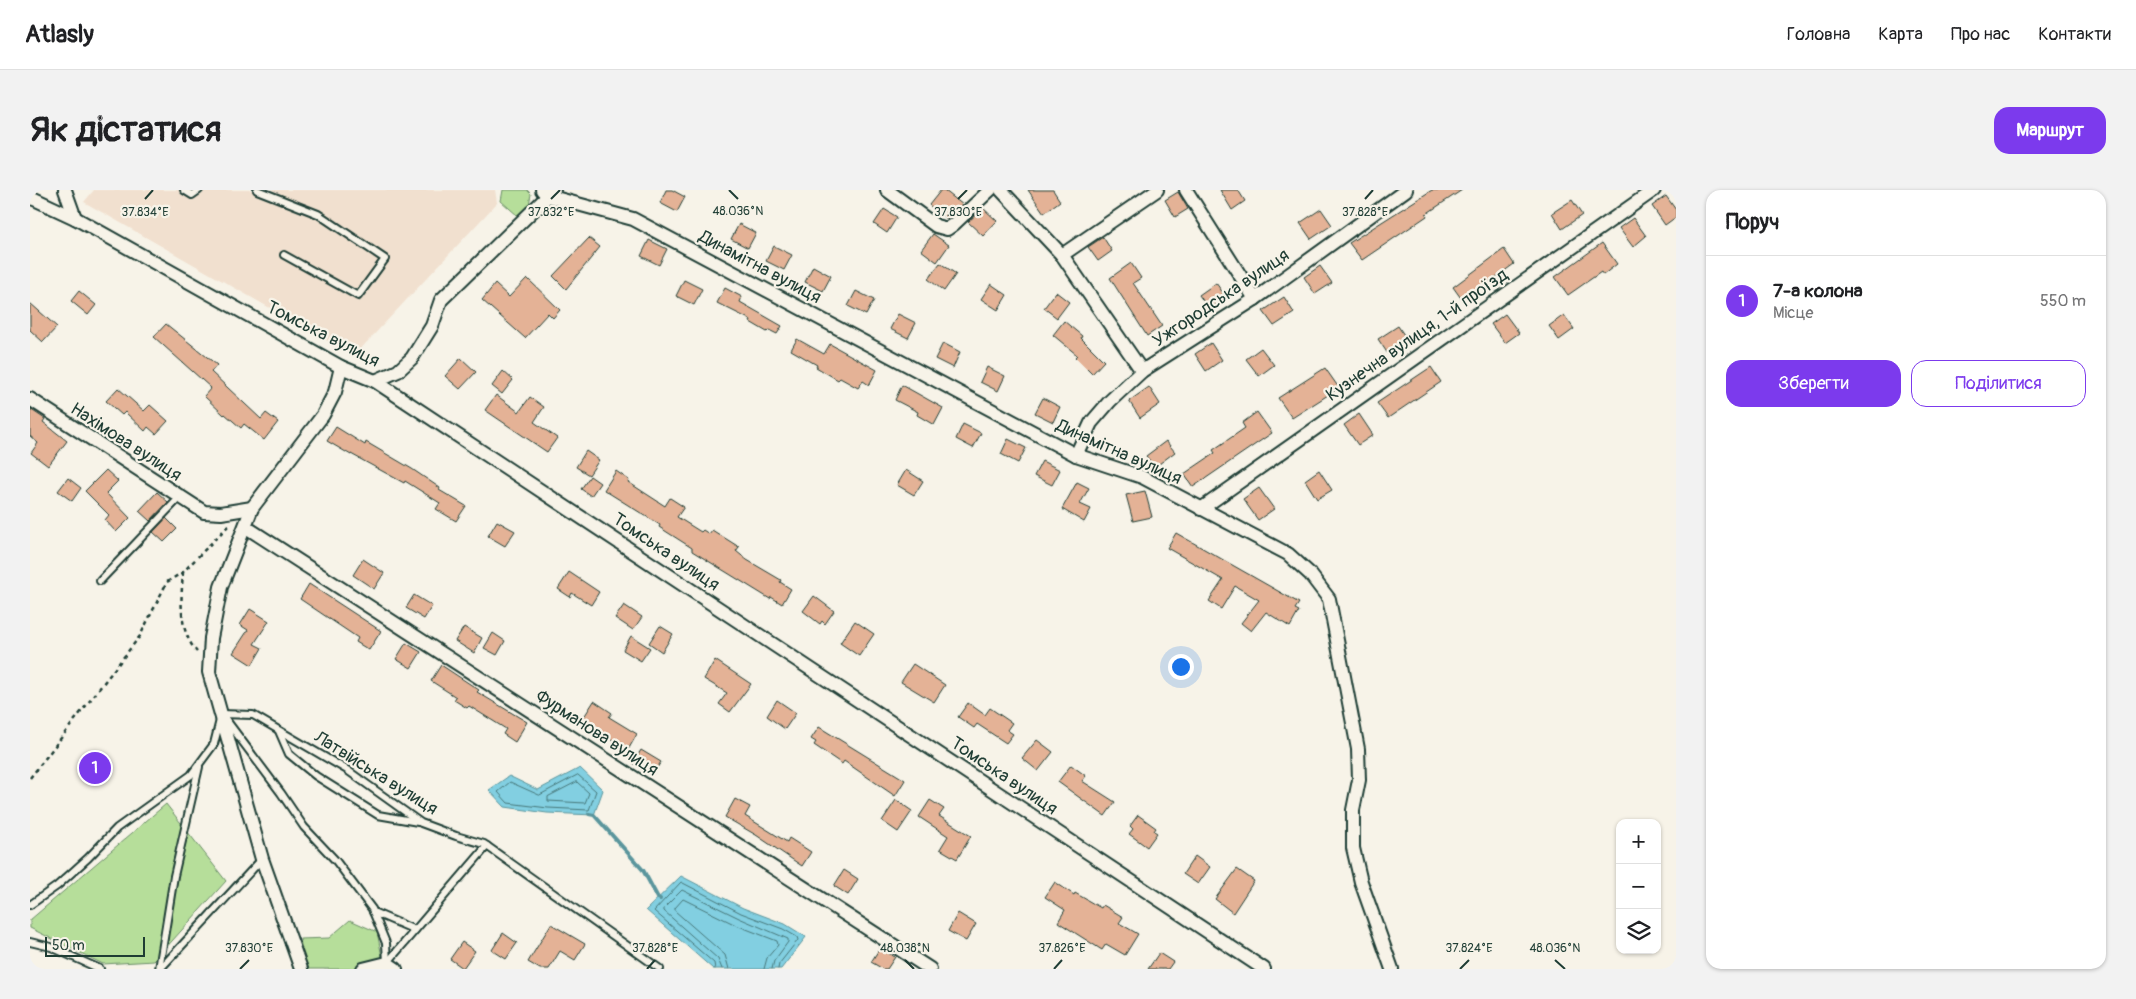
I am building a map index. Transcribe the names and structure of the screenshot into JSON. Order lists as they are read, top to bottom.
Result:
{
  "streets": {
    "street": [
      "Динамітна вулиця",
      "Ужгородська вулиця",
      "Томська вулиця",
      "Кузнечна вулиця, 1-й проїзд",
      "Нахімова вулиця",
      "Фурманова вулиця"
    ],
    "lane": ["Латвiйська вулиця"]
  },
  "crossings": [
    ["Динамітна вулиця", "Ужгородська вулиця"],
    ["Динамітна вулиця", "Кузнечна вулиця, 1-й проїзд"]
  ],
  "scale_bar": "50 m",
  "page": {
    "header": "Atlasly",
    "nav": [
      "Головна",
      "Карта",
      "Про нас",
      "Контакти"
    ],
    "buttons": [
      "Маршрут",
      ["Зберегти", "Поділитися"]
    ],
    "title": "Як дістатися",
    "heading": "Поруч",
    "list": [
      {
        "mark": "1",
        "name": "7-а колона",
        "note": "Місце",
        "value": "550 m"
      }
    ],
    "pins": "1",
    "map_buttons": ["+", "−"],
    "scale": "50 m"
  },
  "coordinates": [
    "48.036°N",
    "37.834°E",
    "37.832°E",
    "37.830°E",
    "37.828°E",
    "37.826°E",
    "37.824°E",
    "48.038°N"
  ]
}
